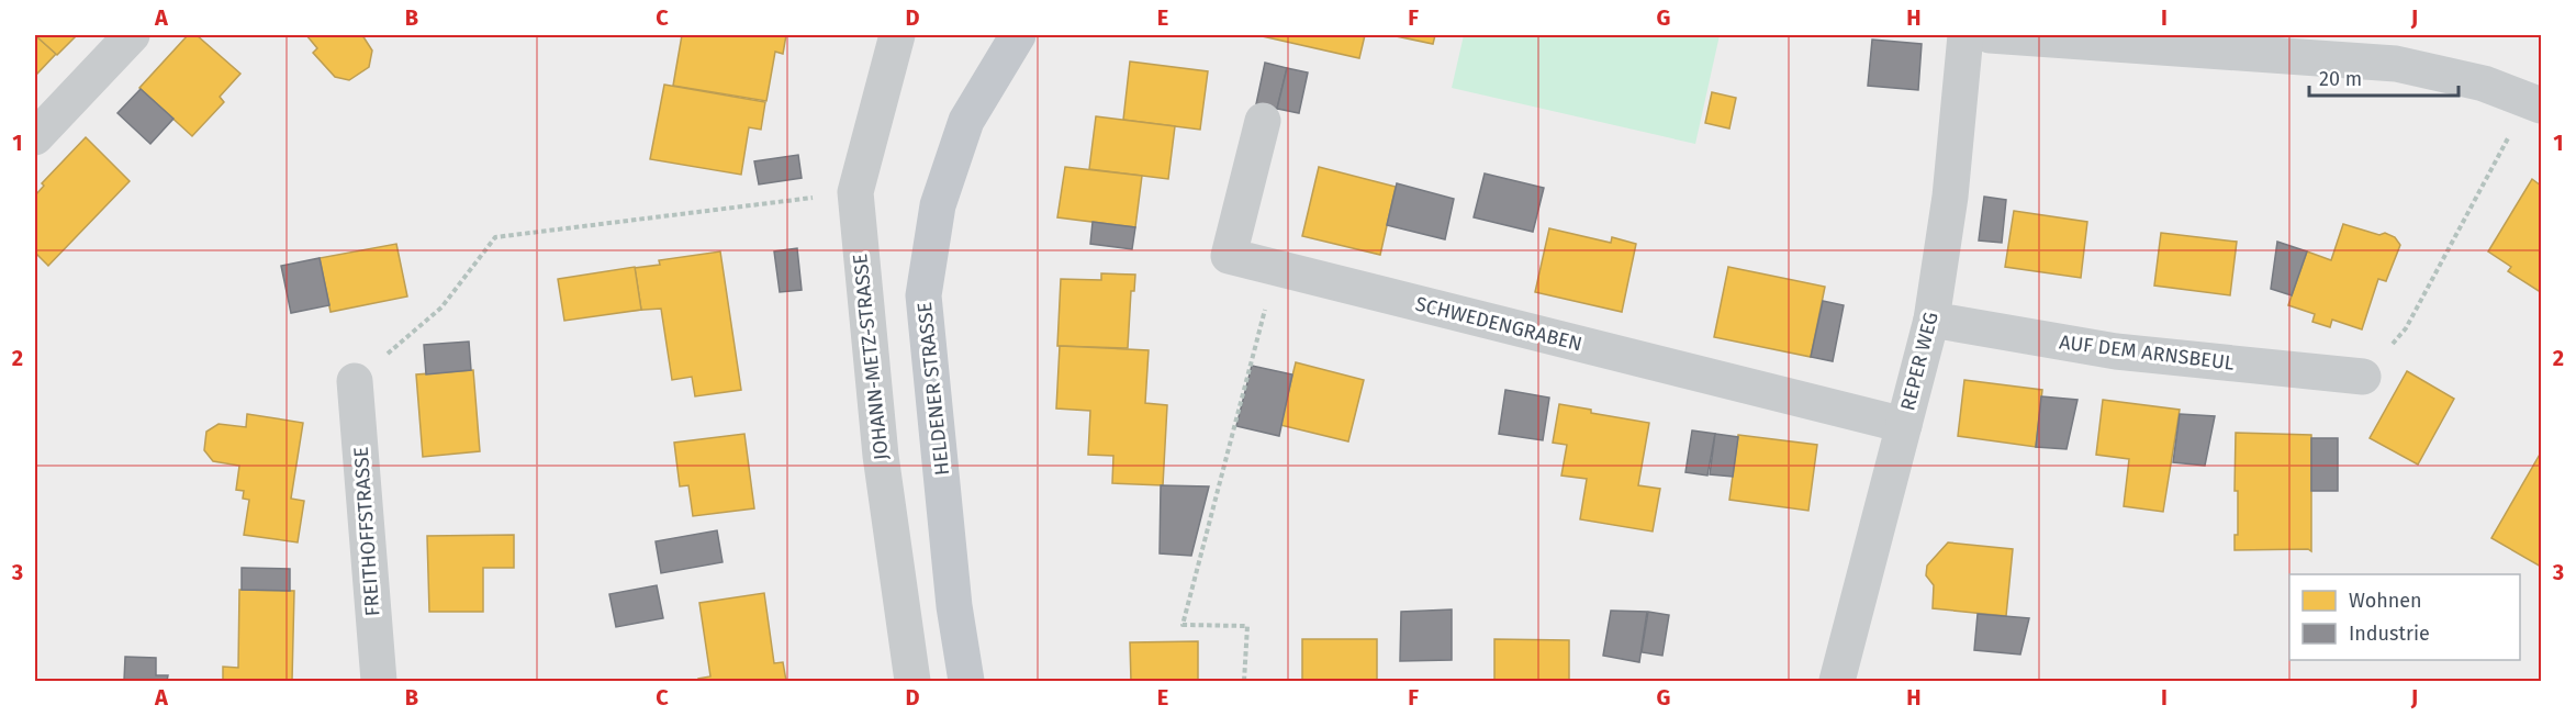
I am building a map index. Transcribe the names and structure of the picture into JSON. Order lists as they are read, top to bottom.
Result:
{
  "streets": {
    "main road": ["HELDENER STRASSE"],
    "street": [
      "SCHWEDENGRABEN",
      "AUF DEM ARNSBEUL",
      "JOHANN-METZ-STRASSE",
      "REPER WEG",
      "FREITHOFFSTRASSE"
    ]
  },
  "crossings": [
    ["SCHWEDENGRABEN", "REPER WEG"],
    ["AUF DEM ARNSBEUL", "REPER WEG"]
  ],
  "legend": ["Wohnen", "Industrie"],
  "scale_bar": "20 m",
  "grid": {
    "columns": [
      "A",
      "B",
      "C",
      "D",
      "E",
      "F",
      "G",
      "H",
      "I",
      "J"
    ],
    "rows": ["1", "2", "3"]
  }
}
